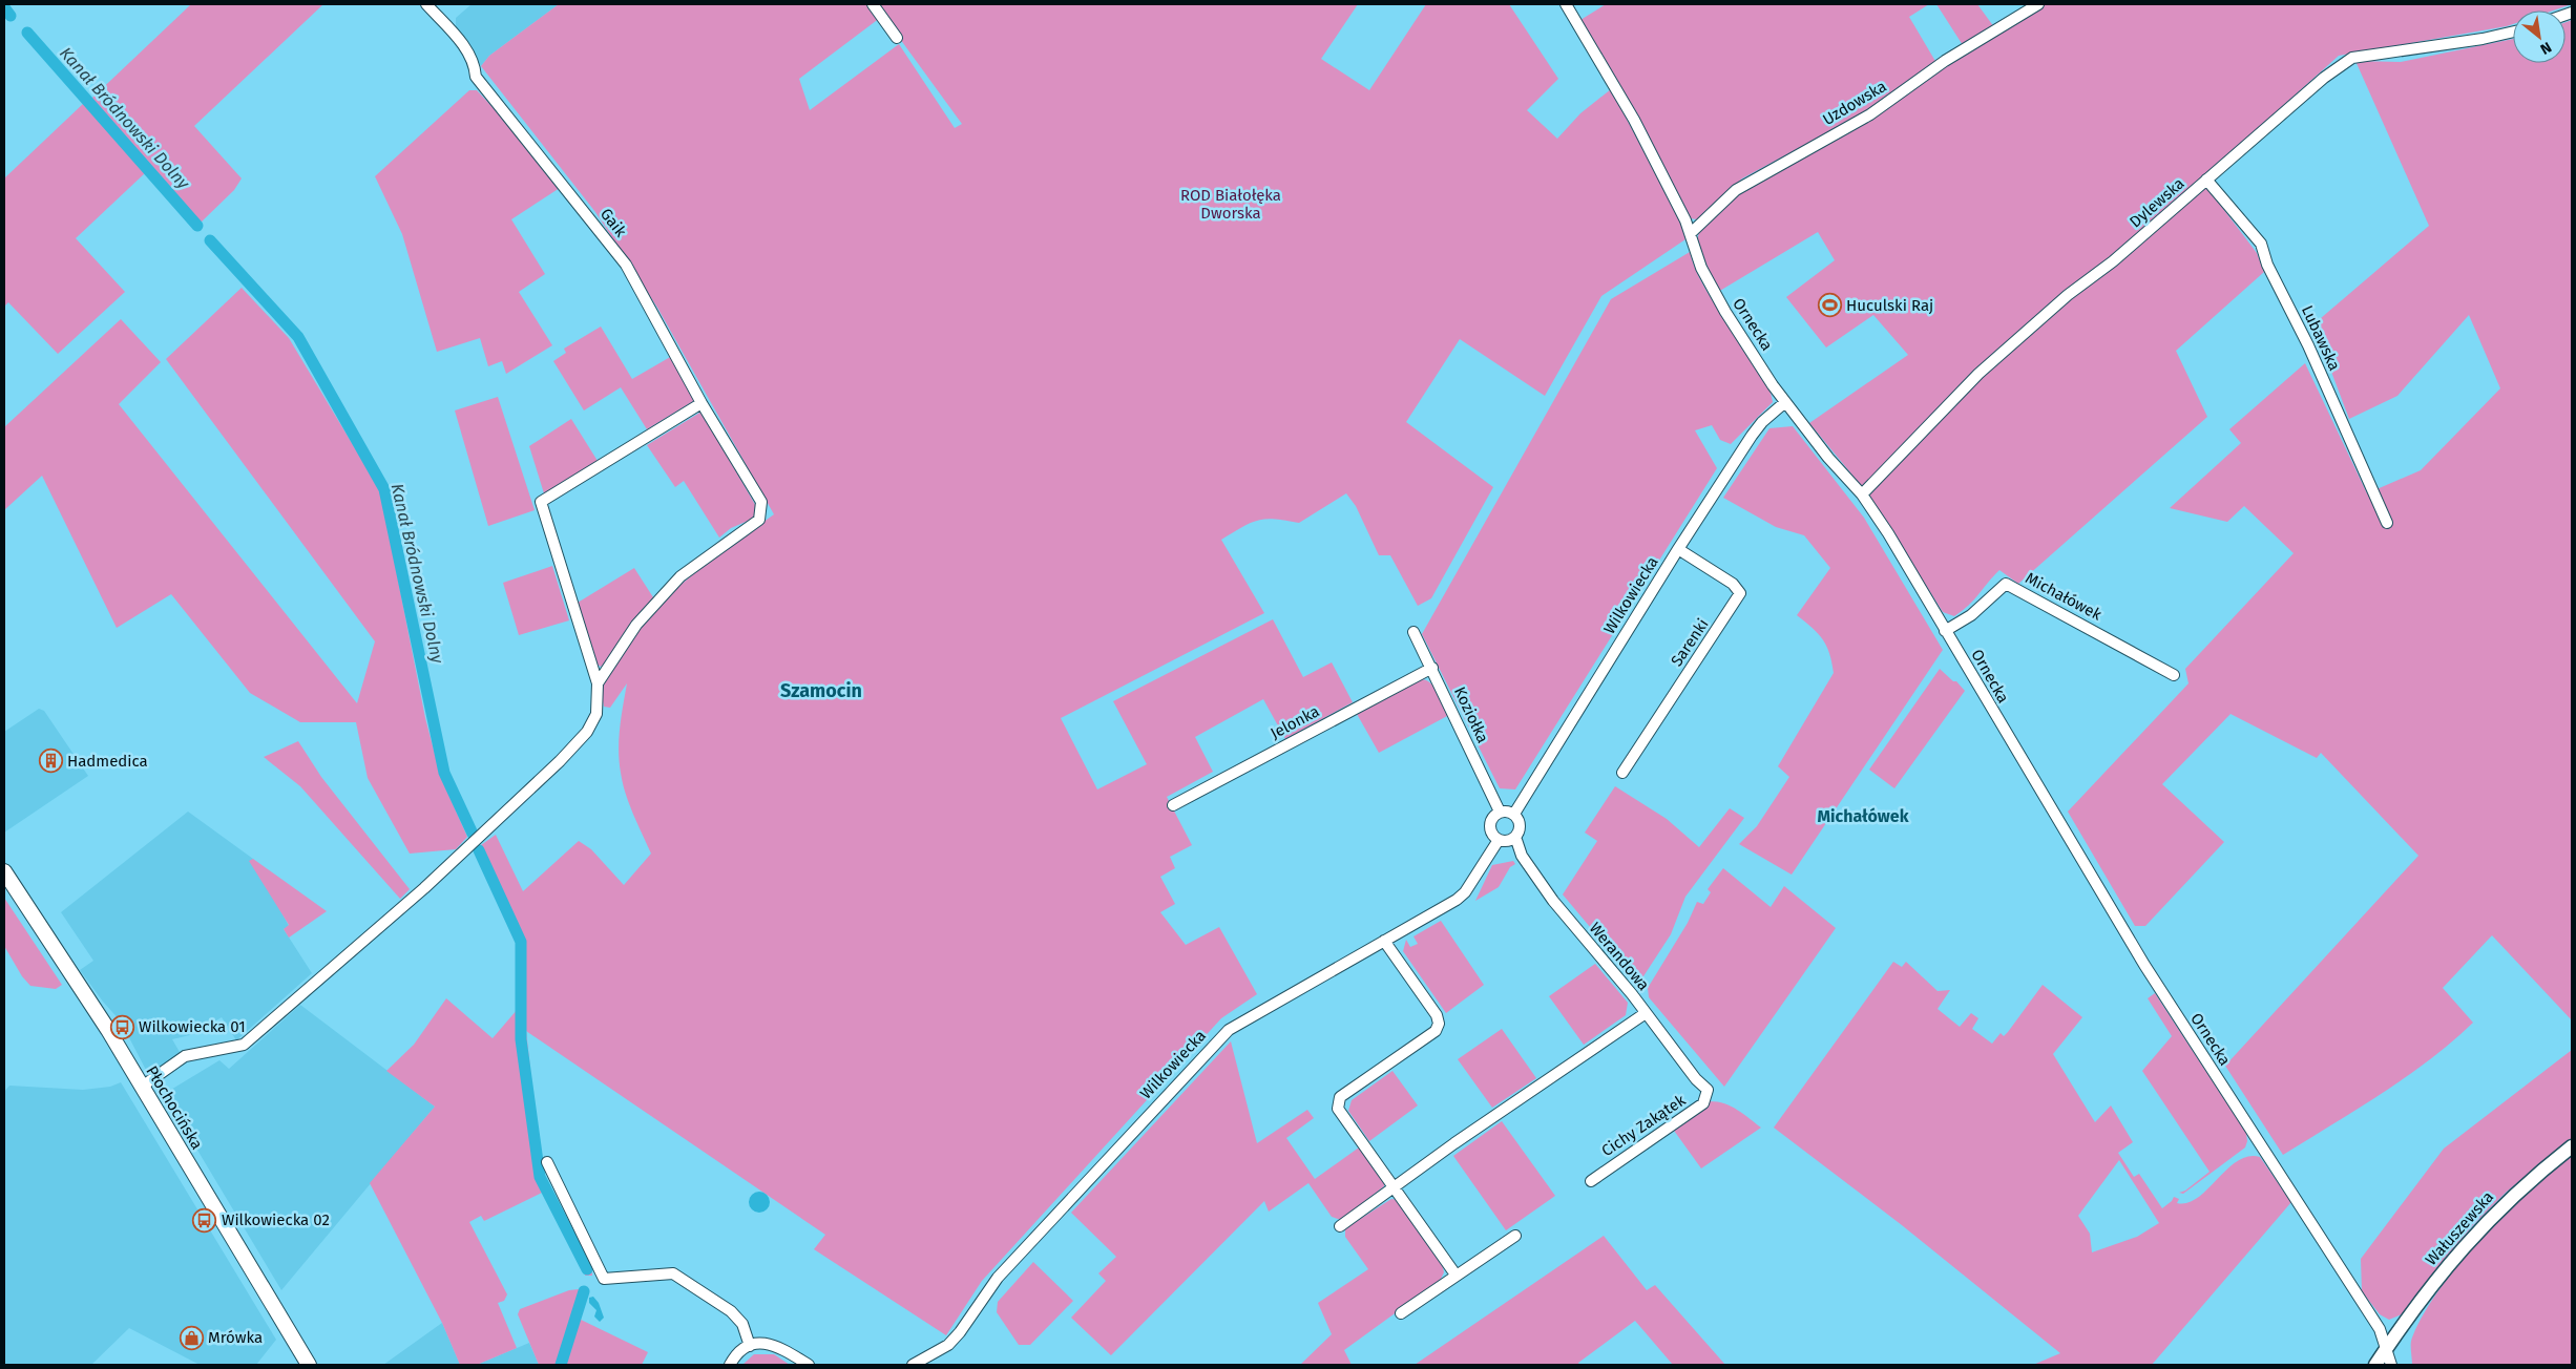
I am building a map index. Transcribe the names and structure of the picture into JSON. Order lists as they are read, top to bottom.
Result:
{
  "streets": {
    "main road": ["Płochocińska"],
    "street": [
      "Uzdowska",
      "Dylewska",
      "Gaik",
      "Ornecka",
      "Lubawska",
      "Wilkowiecka",
      "Michałówek",
      "Sarenki",
      "Koziołka",
      "Jelonka",
      "Werandowa",
      "Cichy Zakątek",
      "Wałuszewska"
    ]
  },
  "crossings": [
    ["Uzdowska", "Ornecka"],
    ["Dylewska", "Ornecka"],
    ["Dylewska", "Lubawska"],
    ["Ornecka", "Wilkowiecka"],
    ["Ornecka", "Michałówek"],
    ["Ornecka", "Wałuszewska"],
    ["Wilkowiecka", "Sarenki"],
    ["Wilkowiecka", "Koziołka"],
    ["Wilkowiecka", "Werandowa"],
    ["Koziołka", "Jelonka"],
    ["Koziołka", "Werandowa"],
    ["Werandowa", "Cichy Zakątek"]
  ],
  "districts": ["Szamocin", "Michałówek"],
  "water": ["Kanał Bródnowski Dolny"],
  "parks": ["ROD Białołęka Dworska"],
  "places": {
    "sports": ["Huculski Raj"],
    "building": ["Hadmedica"],
    "bus stop": ["Wilkowiecka 01", "Wilkowiecka 02"],
    "shop": ["Mrówka"]
  },
  "north": "bottom right"
}
